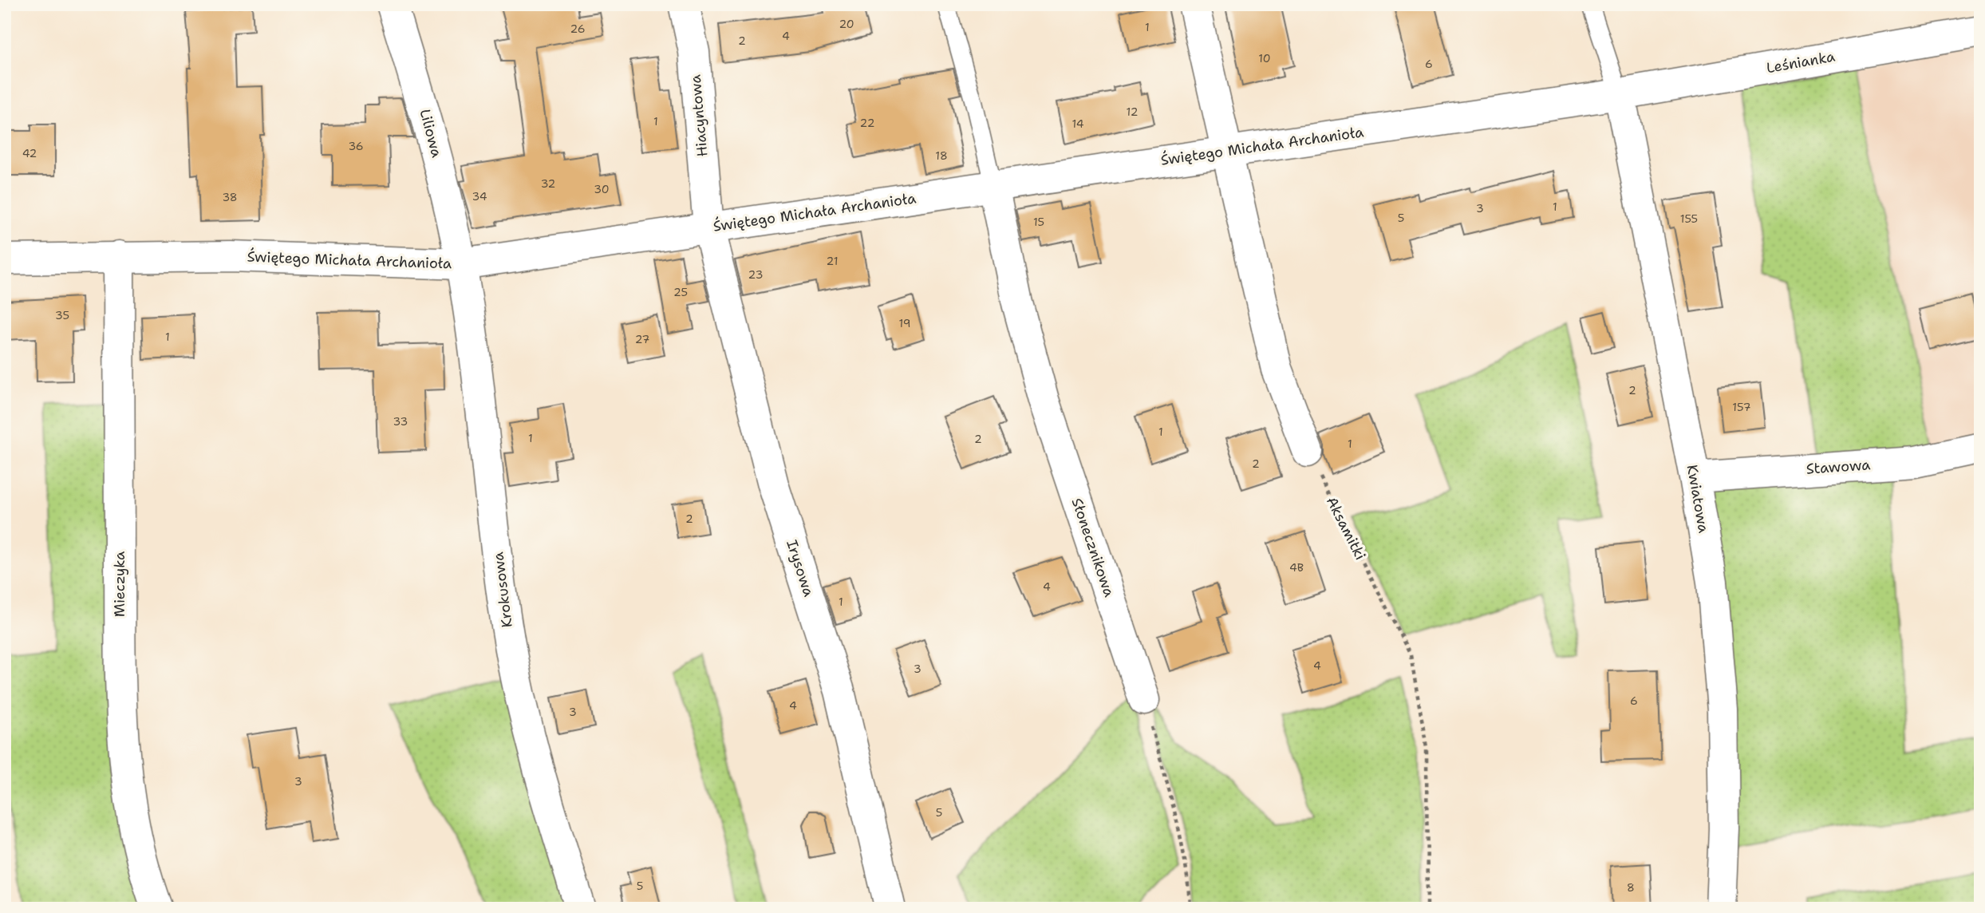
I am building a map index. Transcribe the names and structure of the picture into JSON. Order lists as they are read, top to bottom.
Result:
{
  "streets": {
    "street": [
      "Leśnianka",
      "Hiacyntowa",
      "Liliowa",
      "Świętego Michała Archanioła",
      "Stawowa",
      "Kwiatowa",
      "Słonecznikowa",
      "Irysowa",
      "Mieczyka",
      "Krokusowa"
    ],
    "path": ["Aksamitki"]
  },
  "crossings": [
    ["Leśnianka", "Świętego Michała Archanioła"],
    ["Leśnianka", "Kwiatowa"],
    ["Hiacyntowa", "Świętego Michała Archanioła"],
    ["Hiacyntowa", "Irysowa"],
    ["Liliowa", "Świętego Michała Archanioła"],
    ["Liliowa", "Krokusowa"],
    ["Świętego Michała Archanioła", "Kwiatowa"],
    ["Świętego Michała Archanioła", "Słonecznikowa"],
    ["Świętego Michała Archanioła", "Irysowa"],
    ["Świętego Michała Archanioła", "Mieczyka"],
    ["Świętego Michała Archanioła", "Krokusowa"],
    ["Stawowa", "Kwiatowa"]
  ],
  "house_numbers": [
    "20",
    "1",
    "26",
    "4",
    "2",
    "10",
    "6",
    "12",
    "1",
    "22",
    "14",
    "36",
    "42",
    "18",
    "32",
    "30",
    "34",
    "38",
    "1",
    "3",
    "5",
    "155",
    "15",
    "21",
    "23",
    "25",
    "35",
    "19",
    "1",
    "27",
    "2",
    "157",
    "33",
    "1",
    "1",
    "2",
    "1",
    "2",
    "2",
    "4B",
    "4",
    "1",
    "4",
    "3",
    "6",
    "4",
    "3",
    "3",
    "5",
    "5",
    "8"
  ]
}
